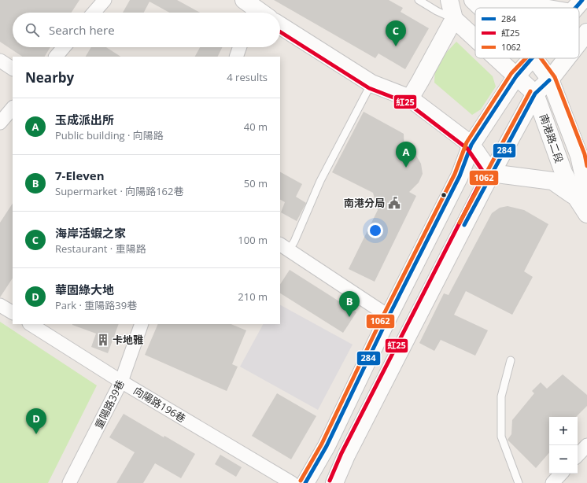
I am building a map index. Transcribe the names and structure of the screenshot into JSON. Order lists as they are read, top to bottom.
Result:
{
  "streets": {
    "main road": ["南港路二段"],
    "street": ["重陽路39巷", "向陽路196巷"]
  },
  "crossings": [
    ["重陽路39巷", "向陽路196巷"]
  ],
  "places": {
    "public building": ["南港分局"],
    "building": ["卡地雅"]
  },
  "lines": ["transit line 284", "transit line 紅25", "transit line 1062"],
  "legend": ["284", "紅25", "1062"],
  "page": {
    "search": "Search here",
    "pins": [
      "C",
      "A",
      "B",
      "D"
    ],
    "heading": ["Nearby", "4 results"],
    "list": [
      {
        "mark": "A",
        "name": "玉成派出所",
        "note": "Public building · 向陽路",
        "value": "40 m"
      },
      {
        "mark": "B",
        "name": "7-Eleven",
        "note": "Supermarket · 向陽路162巷",
        "value": "50 m"
      },
      {
        "mark": "C",
        "name": "海岸活蝦之家",
        "note": "Restaurant · 重陽路",
        "value": "100 m"
      },
      {
        "mark": "D",
        "name": "華固綠大地",
        "note": "Park · 重陽路39巷",
        "value": "210 m"
      }
    ],
    "map_buttons": ["+", "−"]
  }
}
